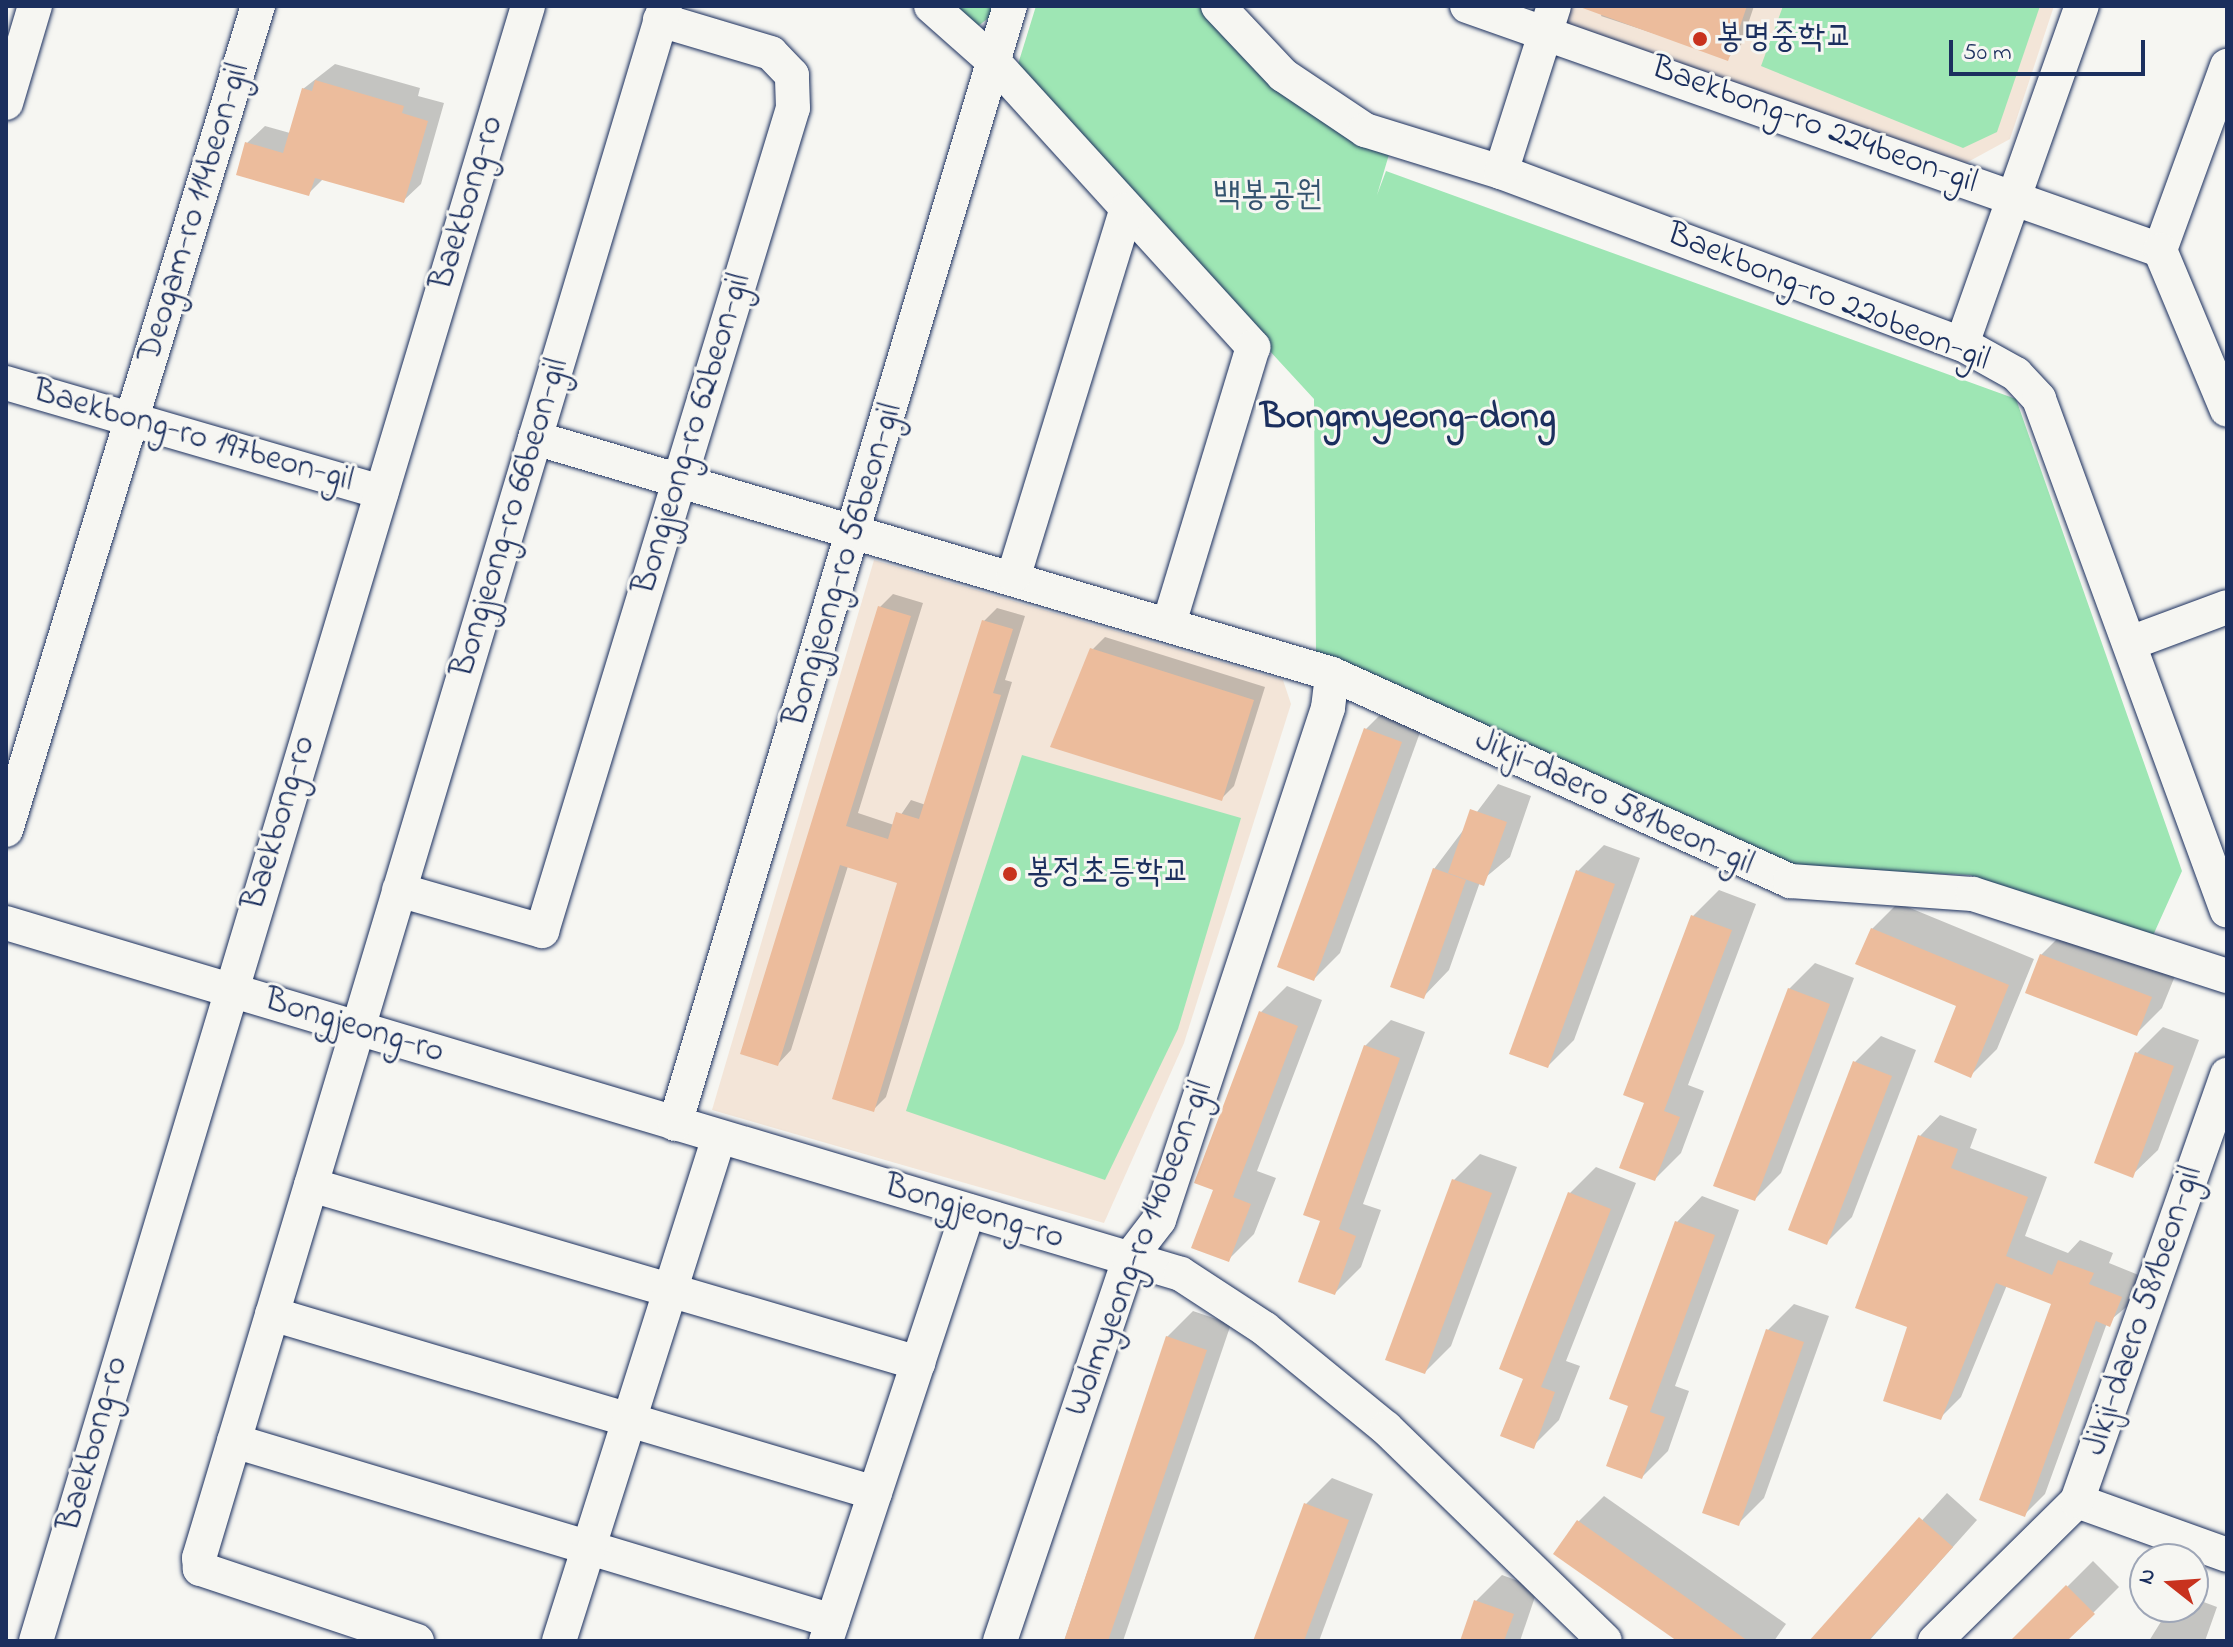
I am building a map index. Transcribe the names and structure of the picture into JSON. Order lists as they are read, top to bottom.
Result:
{
  "streets": {
    "street": [
      "Baekbong-ro 224beon-gil",
      "Baekbong-ro",
      "Deogam-ro 114beon-gil",
      "Baekbong-ro 220beon-gil",
      "Bongjeong-ro 62beon-gil",
      "Baekbong-ro 197beon-gil",
      "Bongjeong-ro 66beon-gil",
      "Bongjeong-ro 56beon-gil",
      "Jikji-daero 581beon-gil",
      "Bongjeong-ro",
      "Wolmyeong-ro 140beon-gil"
    ]
  },
  "crossings": [
    ["Baekbong-ro", "Baekbong-ro 197beon-gil"],
    ["Baekbong-ro", "Bongjeong-ro"],
    ["Deogam-ro 114beon-gil", "Baekbong-ro 197beon-gil"],
    ["Bongjeong-ro 62beon-gil", "Bongjeong-ro 66beon-gil"],
    ["Bongjeong-ro 62beon-gil", "Jikji-daero 581beon-gil"],
    ["Bongjeong-ro 66beon-gil", "Jikji-daero 581beon-gil"],
    ["Bongjeong-ro 66beon-gil", "Bongjeong-ro"],
    ["Bongjeong-ro 56beon-gil", "Jikji-daero 581beon-gil"],
    ["Bongjeong-ro 56beon-gil", "Bongjeong-ro"],
    ["Jikji-daero 581beon-gil", "Wolmyeong-ro 140beon-gil"],
    ["Bongjeong-ro", "Wolmyeong-ro 140beon-gil"]
  ],
  "districts": ["Bongmyeong-dong"],
  "parks": ["백봉공원"],
  "places": ["봉명중학교", "봉정초등학교"],
  "scale_bar": "50 m",
  "north": "left"
}
